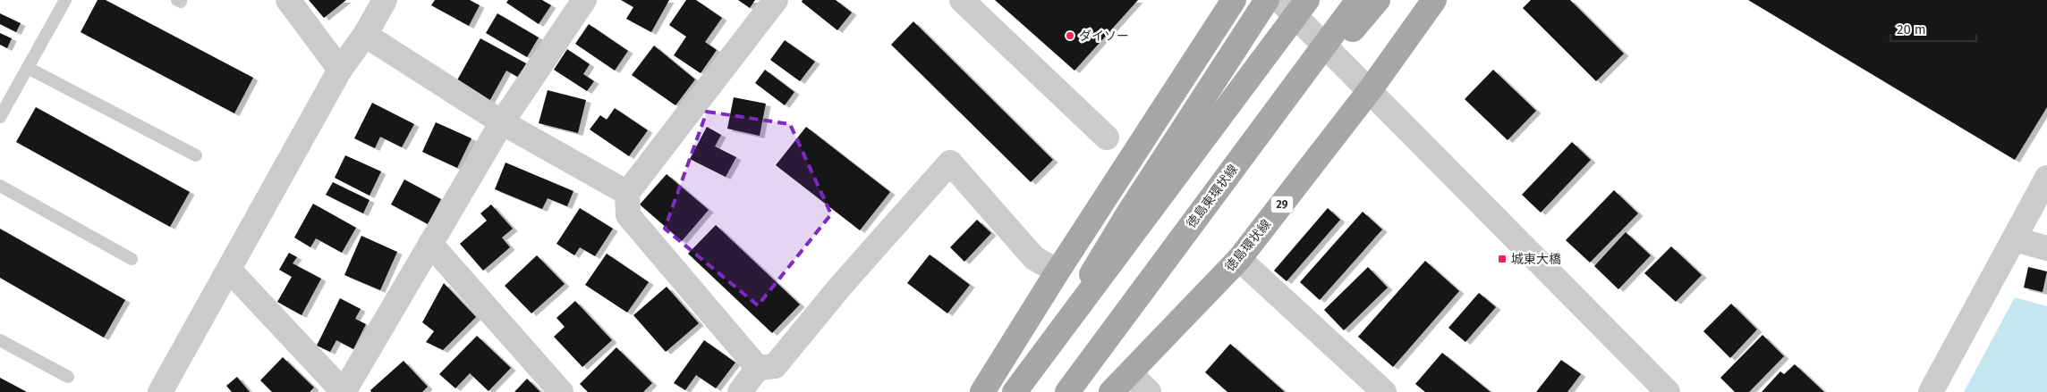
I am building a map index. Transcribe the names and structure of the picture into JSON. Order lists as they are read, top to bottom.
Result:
{
  "streets": {
    "main road": ["徳島東環状線", "29", "徳島環状線"]
  },
  "places": {
    "other": ["ダイソー"],
    "transit": ["城東大橋"]
  },
  "scale_bar": "20 m"
}
